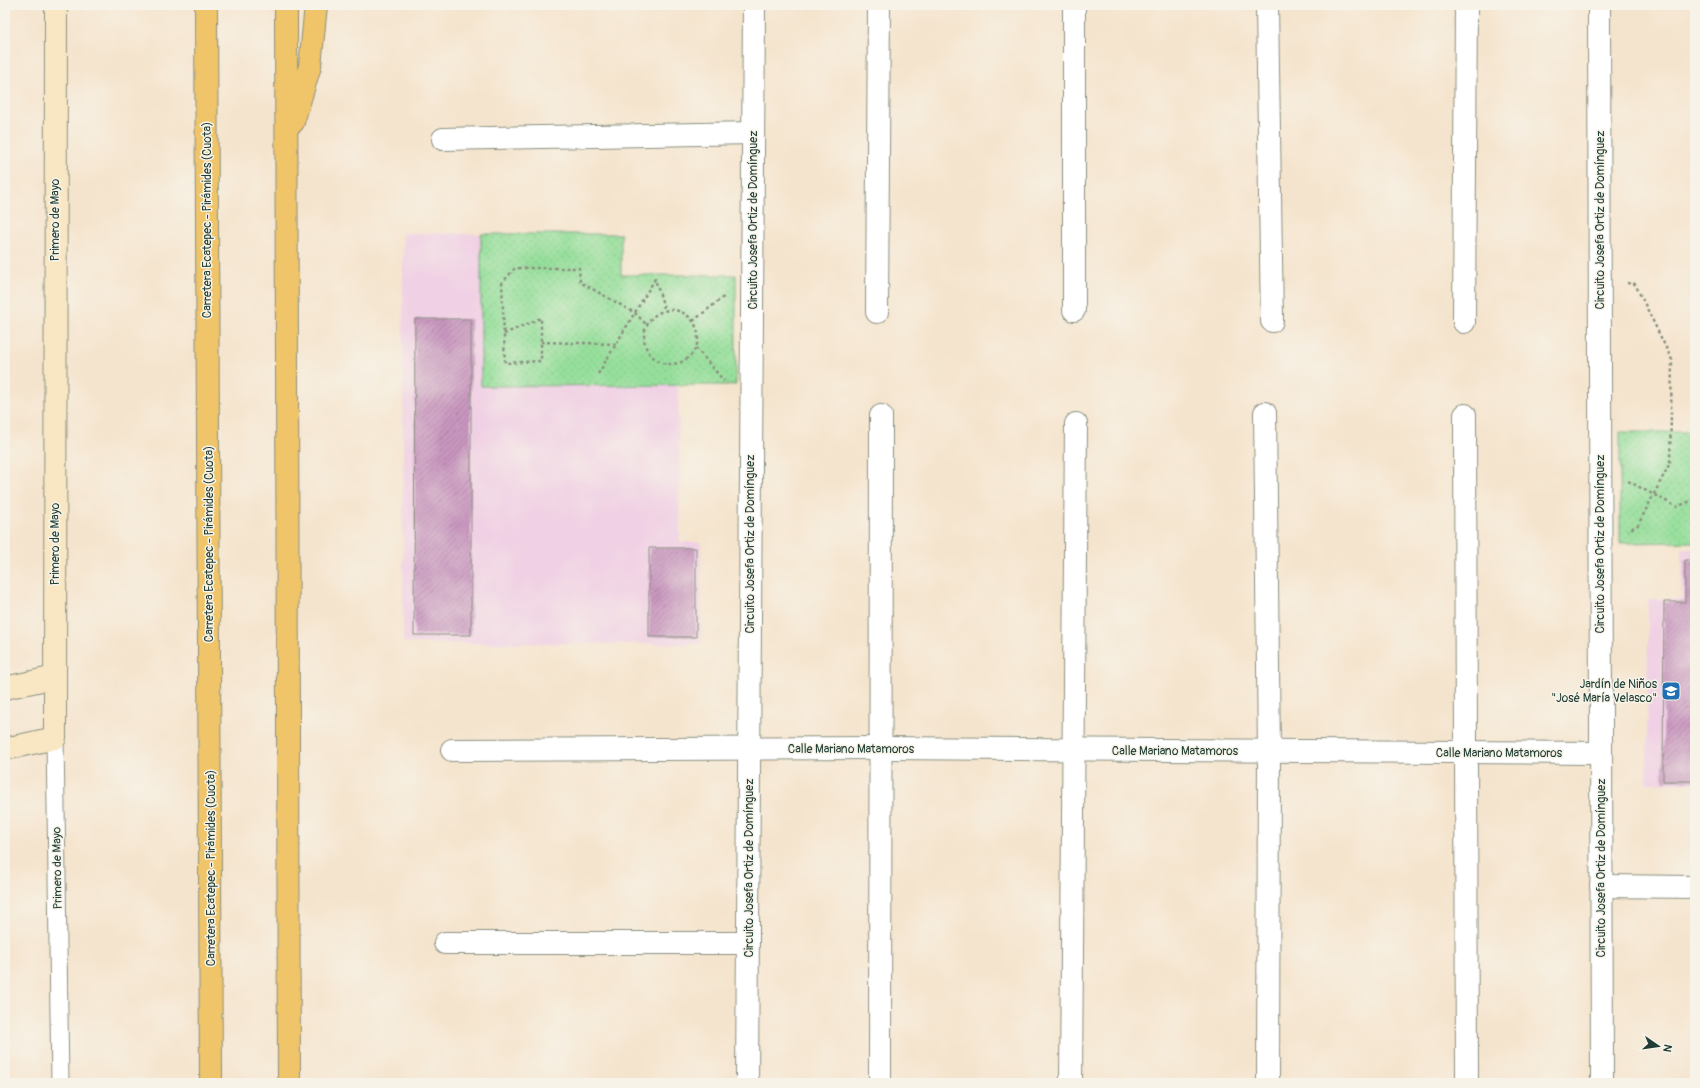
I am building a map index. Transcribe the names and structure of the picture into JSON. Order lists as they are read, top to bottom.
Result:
{
  "streets": {
    "highway": ["Carretera Ecatepec - Pirámides (Cuota)"],
    "main road": ["Primero de Mayo"],
    "street": ["Circuito Josefa Ortiz de Domínguez", "Calle Mariano Matamoros"]
  },
  "crossings": [
    ["Circuito Josefa Ortiz de Domínguez", "Calle Mariano Matamoros"]
  ],
  "places": {
    "school or university": ["Jardín de Niños \"José María Velasco\""]
  },
  "north": "right"
}
